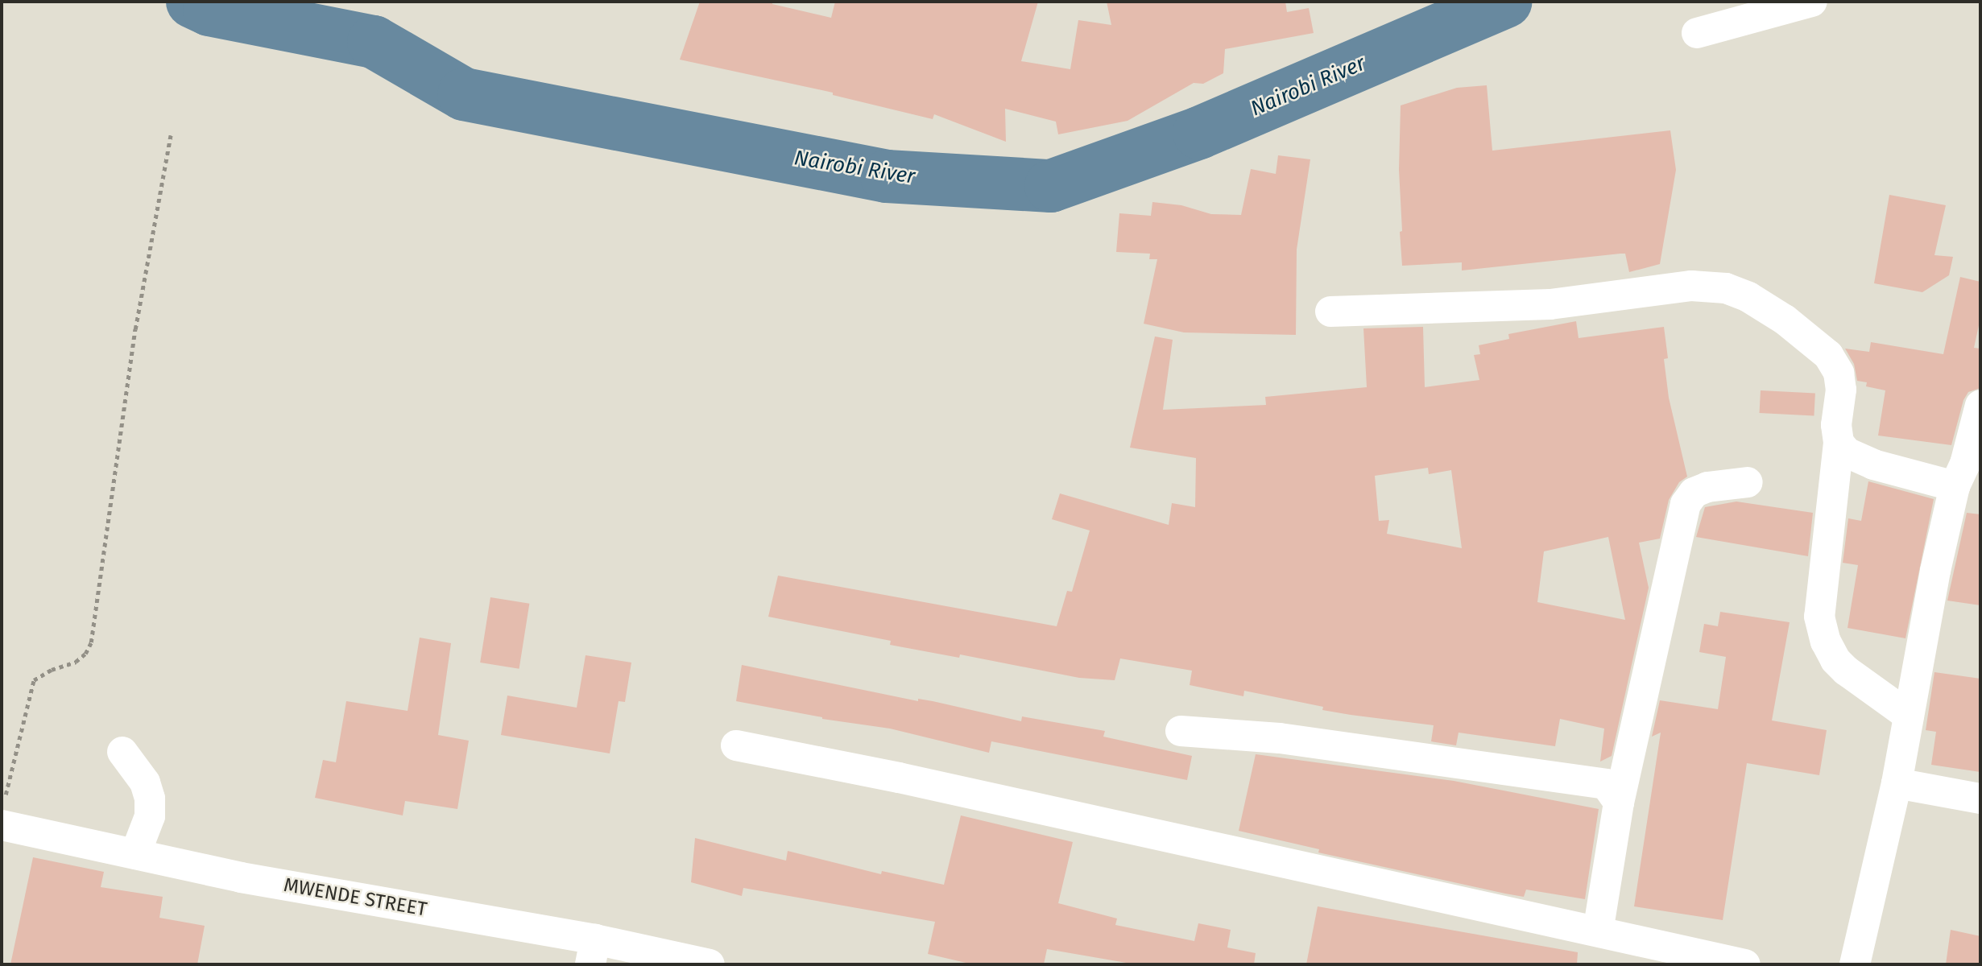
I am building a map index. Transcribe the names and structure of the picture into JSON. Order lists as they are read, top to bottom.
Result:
{
  "streets": {
    "street": ["MWENDE STREET"]
  },
  "water": ["Nairobi River"]
}
